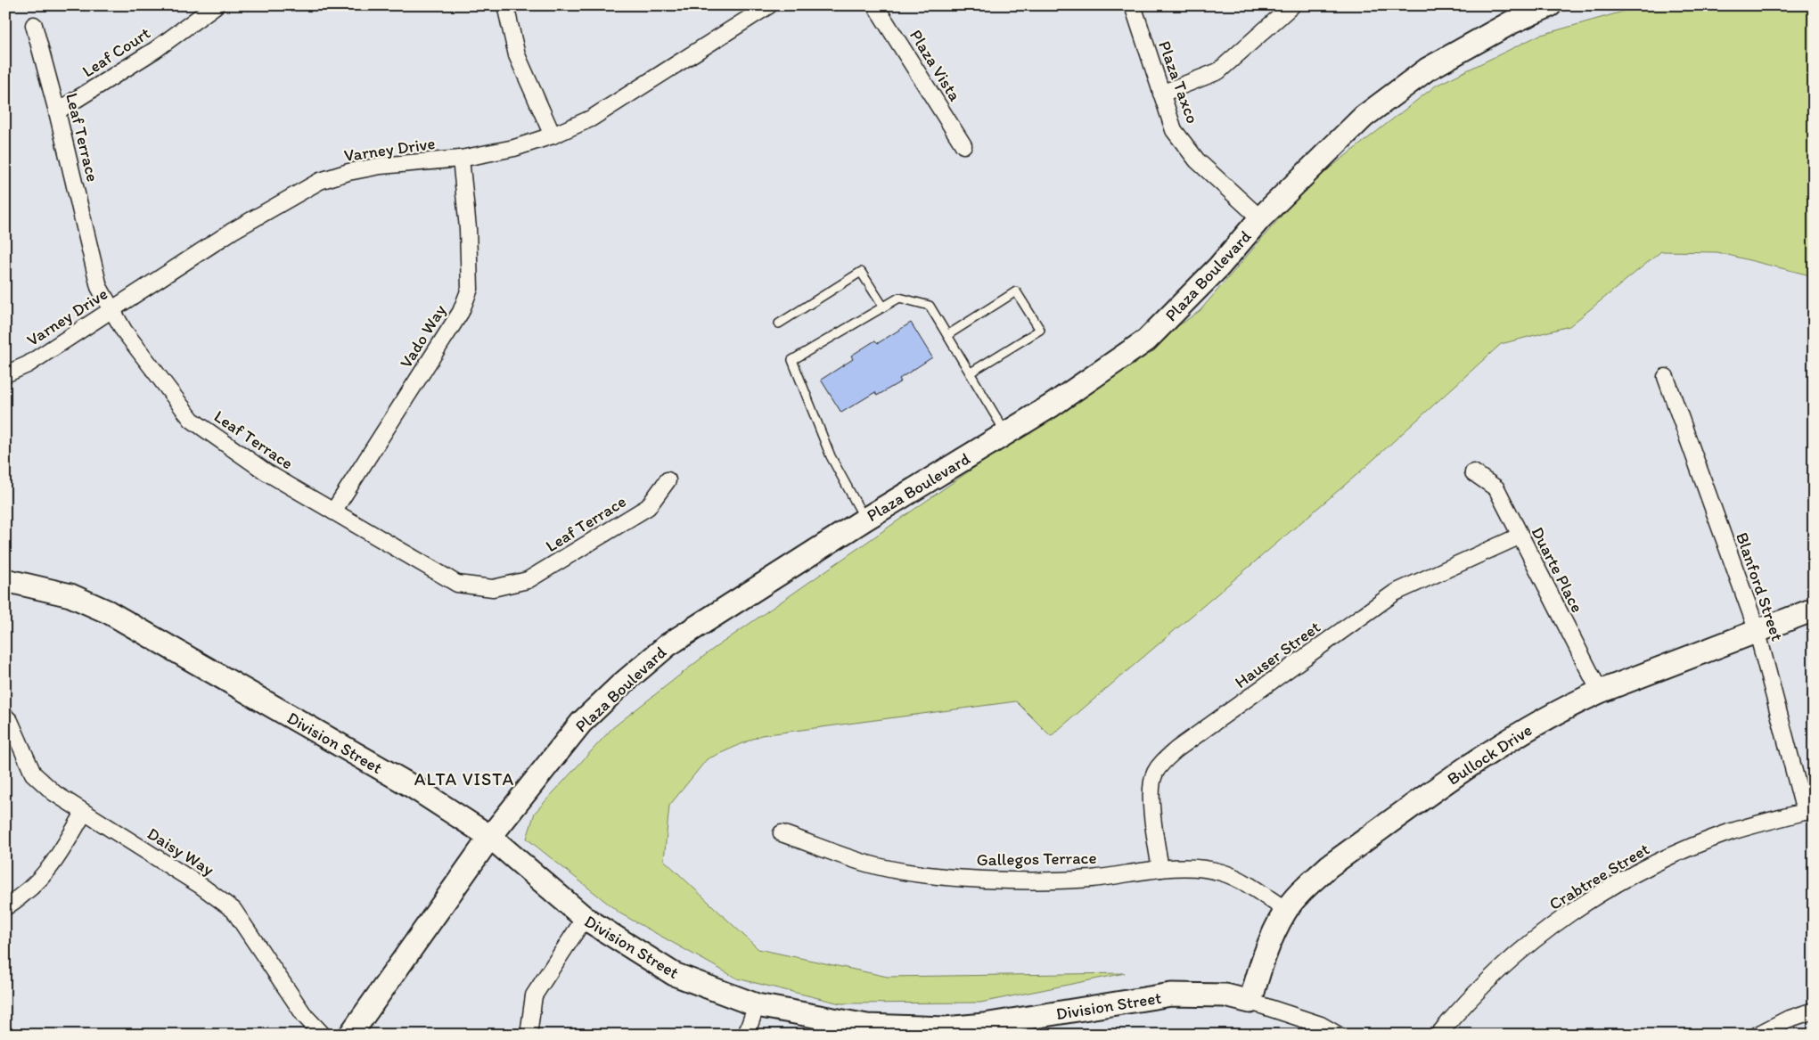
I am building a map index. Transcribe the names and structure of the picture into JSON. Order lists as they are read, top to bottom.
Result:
{
  "streets": {
    "main road": ["Plaza Boulevard", "Division Street", "Bullock Drive"],
    "street": [
      "Leaf Court",
      "Plaza Vista",
      "Plaza Taxco",
      "Leaf Terrace",
      "Varney Drive",
      "Vado Way",
      "Duarte Place",
      "Blanford Street",
      "Hauser Street",
      "Daisy Way",
      "Gallegos Terrace",
      "Crabtree Street"
    ]
  },
  "crossings": [
    ["Leaf Court", "Leaf Terrace"],
    ["Plaza Taxco", "Plaza Boulevard"],
    ["Leaf Terrace", "Varney Drive"],
    ["Leaf Terrace", "Vado Way"],
    ["Varney Drive", "Vado Way"],
    ["Plaza Boulevard", "Division Street"],
    ["Duarte Place", "Hauser Street"],
    ["Duarte Place", "Bullock Drive"],
    ["Blanford Street", "Bullock Drive"],
    ["Blanford Street", "Crabtree Street"],
    ["Hauser Street", "Gallegos Terrace"],
    ["Division Street", "Bullock Drive"],
    ["Bullock Drive", "Gallegos Terrace"]
  ],
  "districts": ["ALTA VISTA"]
}
